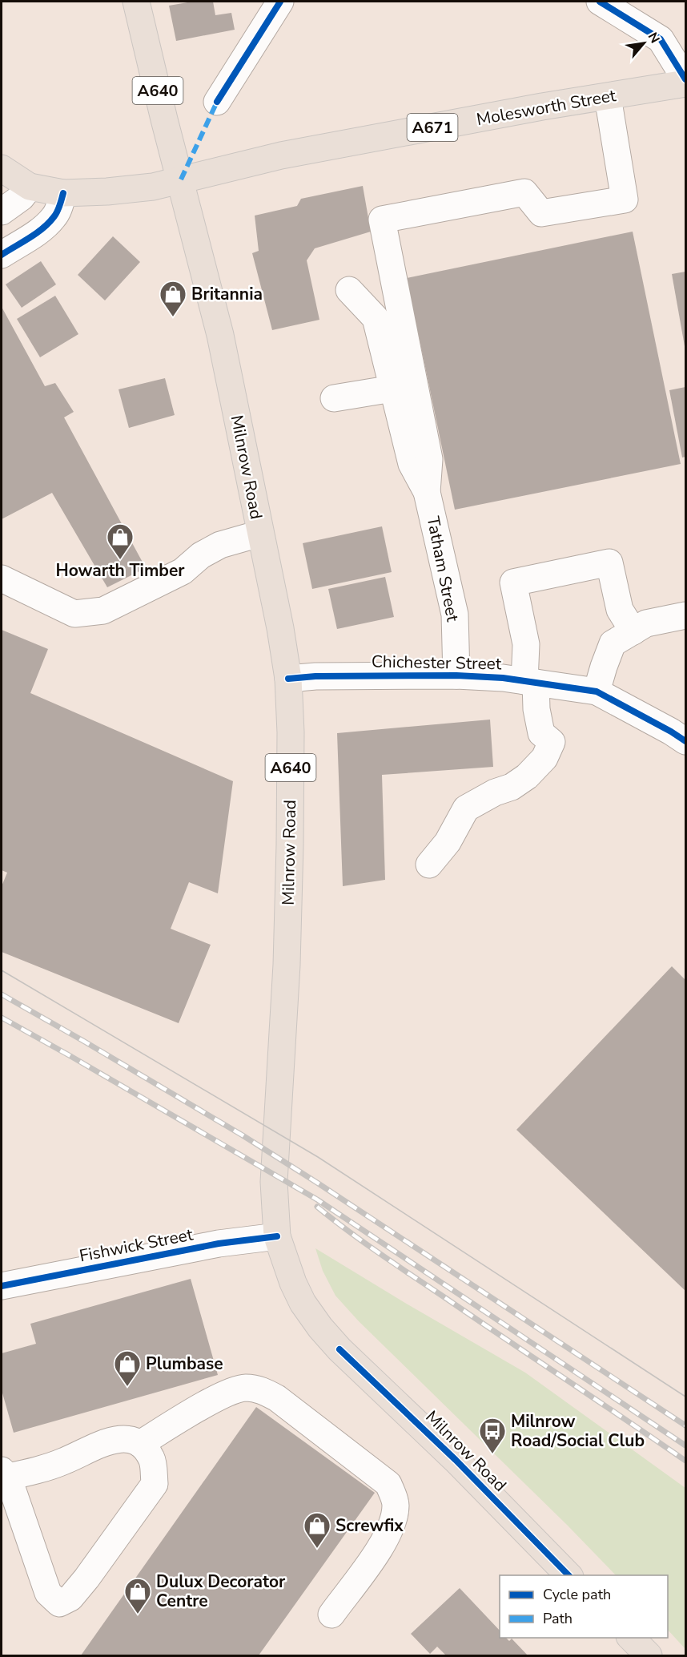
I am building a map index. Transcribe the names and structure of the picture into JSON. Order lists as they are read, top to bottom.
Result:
{
  "streets": {
    "main road": [
      "A640",
      "Molesworth Street",
      "A671",
      "Milnrow Road"
    ],
    "street": ["Tatham Street", "Chichester Street", "Fishwick Street"]
  },
  "crossings": [
    ["Molesworth Street", "A671"],
    ["Molesworth Street", "Milnrow Road"],
    ["A671", "Milnrow Road"],
    ["Milnrow Road", "Chichester Street"],
    ["Milnrow Road", "Fishwick Street"],
    ["Tatham Street", "Chichester Street"]
  ],
  "places": {
    "shop": [
      "Britannia",
      "Howarth Timber",
      "Plumbase",
      "Screwfix",
      "Dulux Decorator Centre"
    ],
    "bus stop": ["Milnrow Road/Social Club"]
  },
  "legend": ["Cycle path", "Path"],
  "north": "top right"
}
